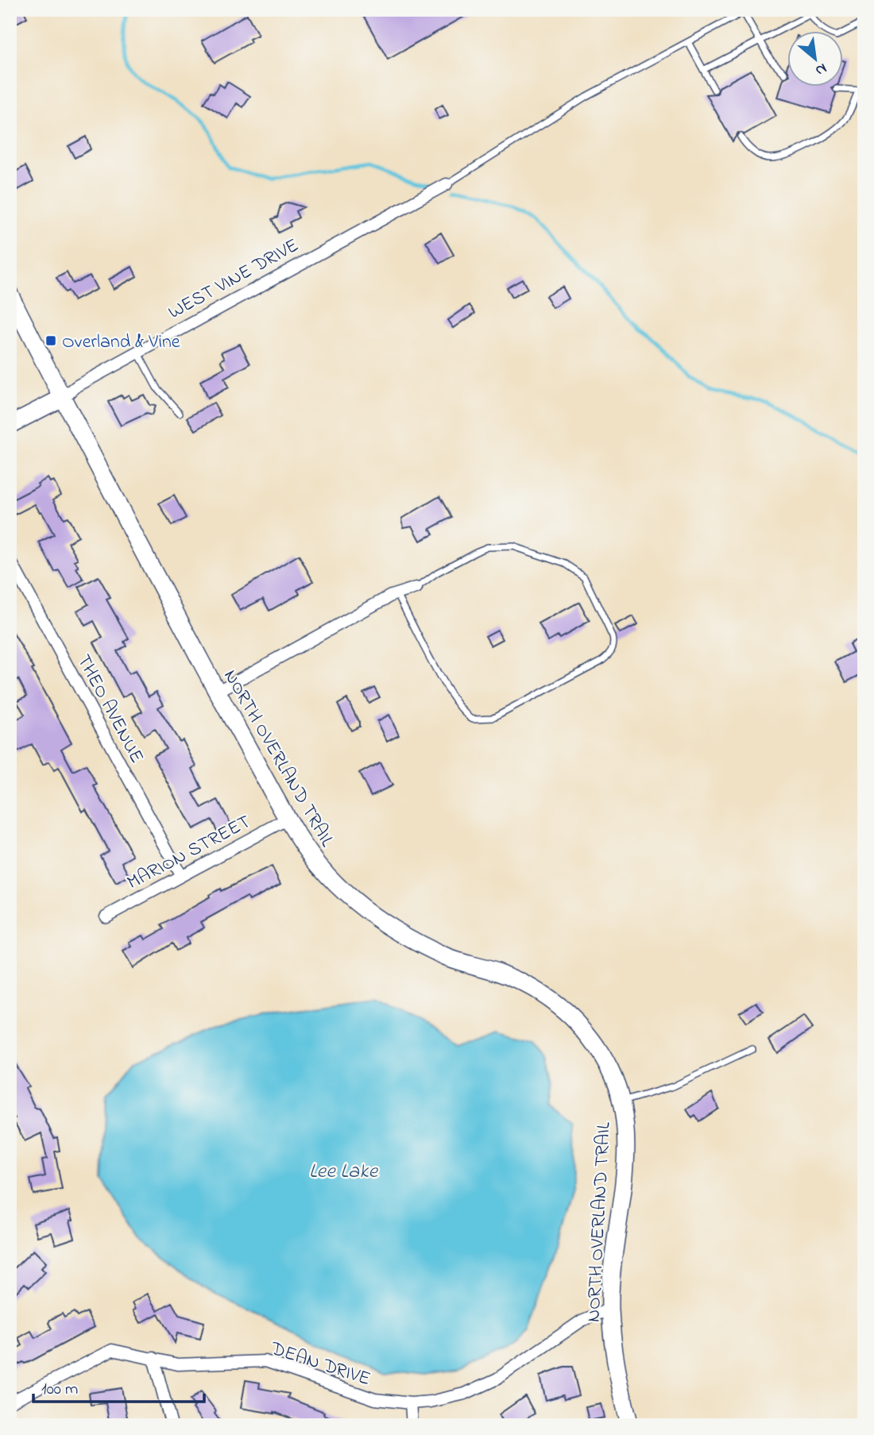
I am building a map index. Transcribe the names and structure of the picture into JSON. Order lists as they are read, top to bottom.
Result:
{
  "streets": {
    "main road": ["WEST VINE DRIVE", "NORTH OVERLAND TRAIL"],
    "street": ["THEO AVENUE", "MARION STREET", "DEAN DRIVE"]
  },
  "crossings": [
    ["WEST VINE DRIVE", "NORTH OVERLAND TRAIL"],
    ["THEO AVENUE", "MARION STREET"],
    ["NORTH OVERLAND TRAIL", "MARION STREET"],
    ["NORTH OVERLAND TRAIL", "DEAN DRIVE"]
  ],
  "water": ["Lee Lake"],
  "places": {
    "transit": ["Overland & Vine"]
  },
  "scale_bar": "100 m",
  "north": "bottom right"
}
